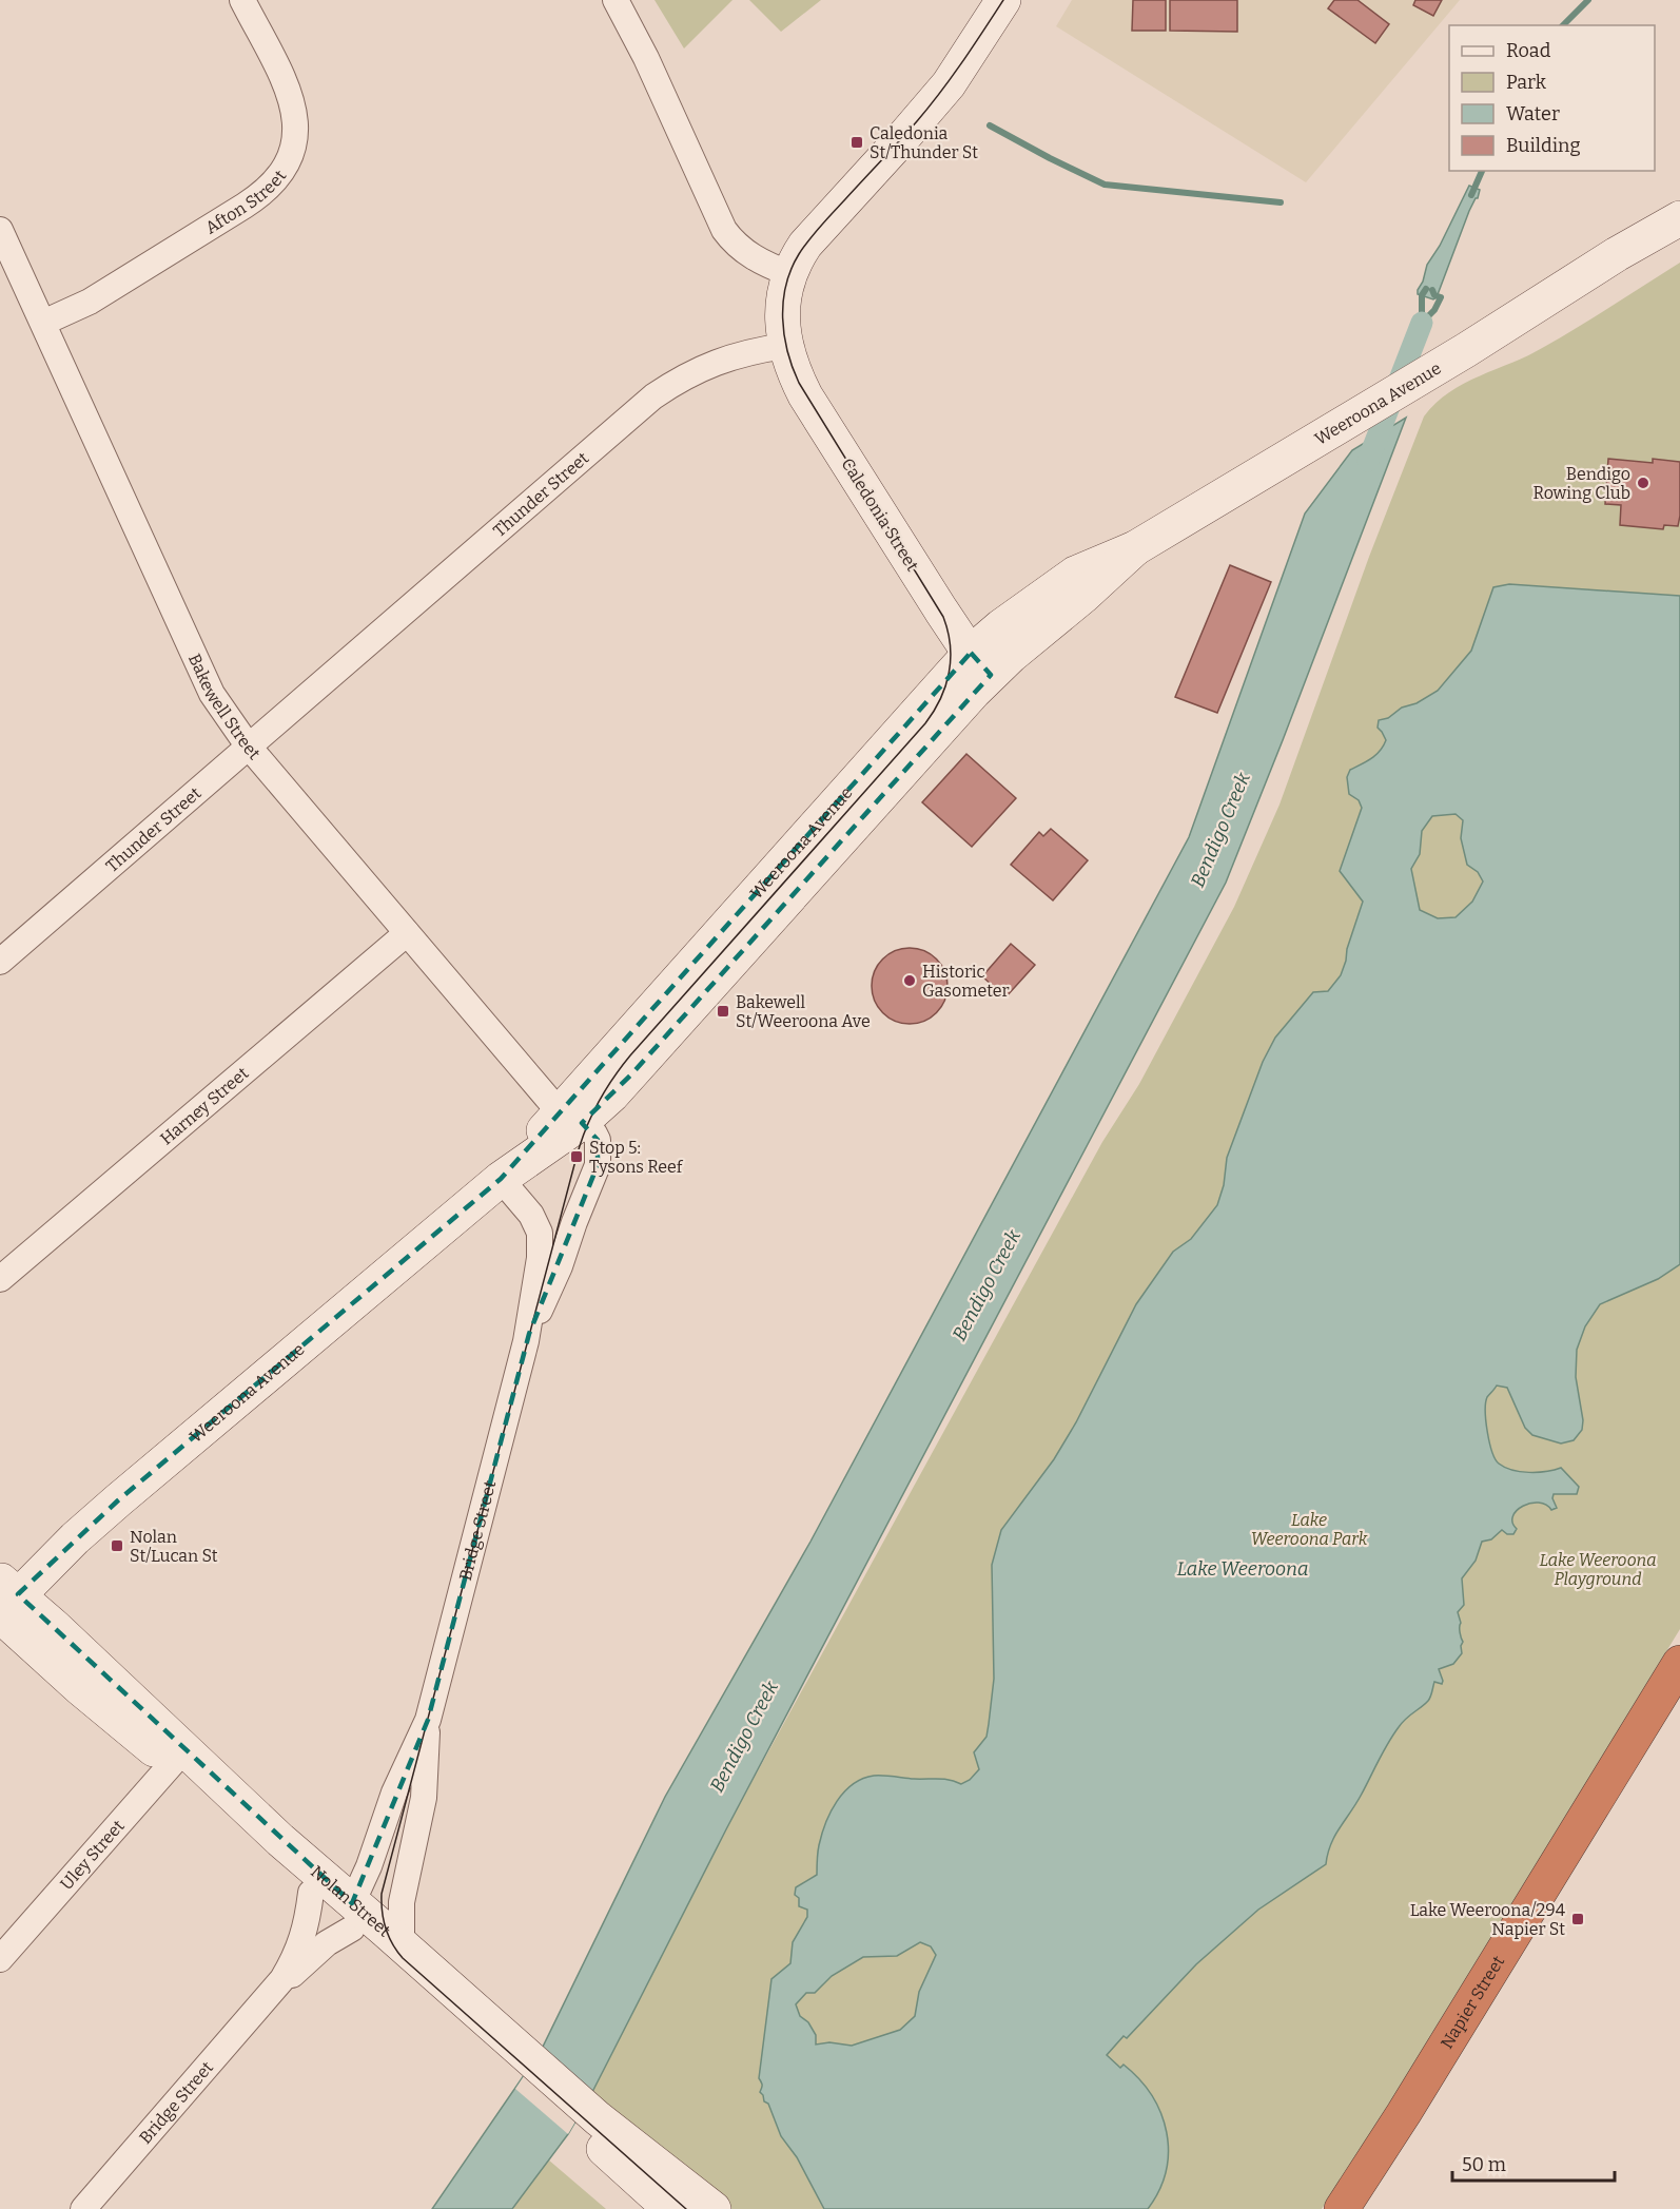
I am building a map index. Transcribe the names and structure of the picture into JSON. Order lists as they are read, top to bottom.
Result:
{
  "streets": {
    "highway": ["Napier Street"],
    "main road": ["Weeroona Avenue", "Caledonia Street", "Nolan Street"],
    "street": [
      "Afton Street",
      "Thunder Street",
      "Bakewell Street",
      "Harney Street",
      "Bridge Street",
      "Uley Street"
    ]
  },
  "crossings": [
    ["Afton Street", "Bakewell Street"],
    ["Weeroona Avenue", "Caledonia Street"],
    ["Weeroona Avenue", "Bakewell Street"],
    ["Weeroona Avenue", "Bridge Street"],
    ["Weeroona Avenue", "Nolan Street"],
    ["Thunder Street", "Caledonia Street"],
    ["Thunder Street", "Bakewell Street"],
    ["Bakewell Street", "Harney Street"],
    ["Bakewell Street", "Bridge Street"],
    ["Bridge Street", "Nolan Street"],
    ["Uley Street", "Nolan Street"]
  ],
  "water": ["Bendigo Creek", "Lake Weeroona"],
  "parks": ["Lake Weeroona Park", "Lake Weeroona Playground"],
  "places": {
    "transit": [
      "Caledonia St/Thunder St",
      "Bakewell St/Weeroona Ave",
      "Stop 5: Tysons Reef",
      "Nolan St/Lucan St",
      "Lake Weeroona/294 Napier St"
    ],
    "other": ["Bendigo Rowing Club", "Historic Gasometer"]
  },
  "legend": [
    "Road",
    "Park",
    "Water",
    "Building"
  ],
  "scale_bar": "50 m"
}
